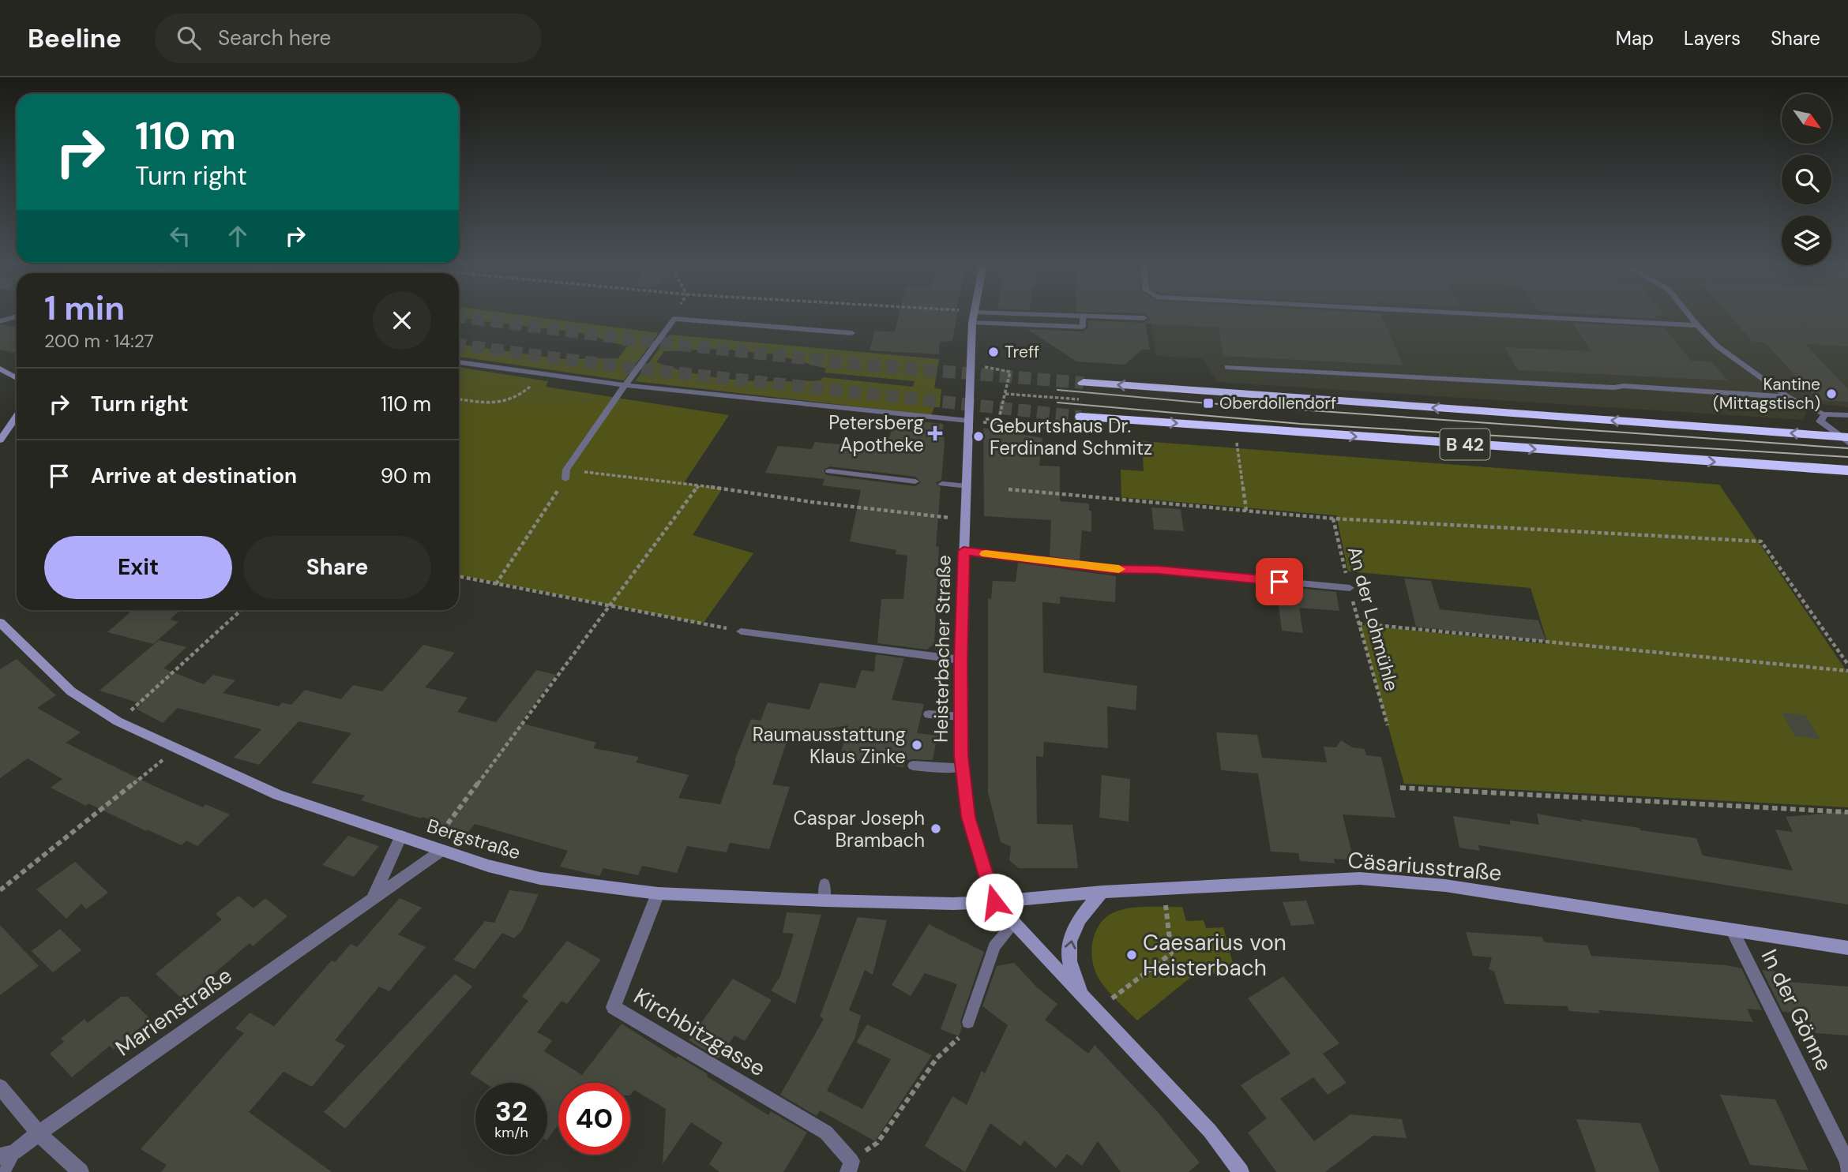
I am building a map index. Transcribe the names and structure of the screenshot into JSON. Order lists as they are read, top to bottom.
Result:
{
  "streets": {
    "highway": ["B 42"],
    "street": [
      "Heisterbacher Straße",
      "Bergstraße",
      "Cäsariusstraße",
      "In der Gönne",
      "Marienstraße",
      "Kirchbitzgasse"
    ],
    "path": ["An der Lohmühle"]
  },
  "crossings": [
    ["Heisterbacher Straße", "Bergstraße"],
    ["Heisterbacher Straße", "Cäsariusstraße"],
    ["Bergstraße", "Cäsariusstraße"],
    ["Bergstraße", "Marienstraße"],
    ["Bergstraße", "Kirchbitzgasse"],
    ["Cäsariusstraße", "In der Gönne"]
  ],
  "places": {
    "other": [
      "Treff",
      "Kantine (Mittagstisch)",
      "Geburtshaus Dr. Ferdinand Schmitz",
      "Raumausstattung Klaus Zinke",
      "Caspar Joseph Brambach",
      "Caesarius von Heisterbach"
    ],
    "transit": ["Oberdollendorf"],
    "health": ["Petersberg Apotheke"]
  },
  "north": "bottom right",
  "page": {
    "header": "Beeline",
    "search": "Search here",
    "nav": ["Map", "Layers", "Share"],
    "turn": ["110 m", "Turn right"],
    "heading": ["1 min", "200 m · 14:27"],
    "list": [
      {
        "name": "Turn right",
        "value": "110 m"
      },
      {
        "name": "Arrive at destination",
        "value": "90 m"
      }
    ],
    "buttons": ["Exit", "Share"],
    "speed": "32 km/h",
    "limit": "40"
  }
}
